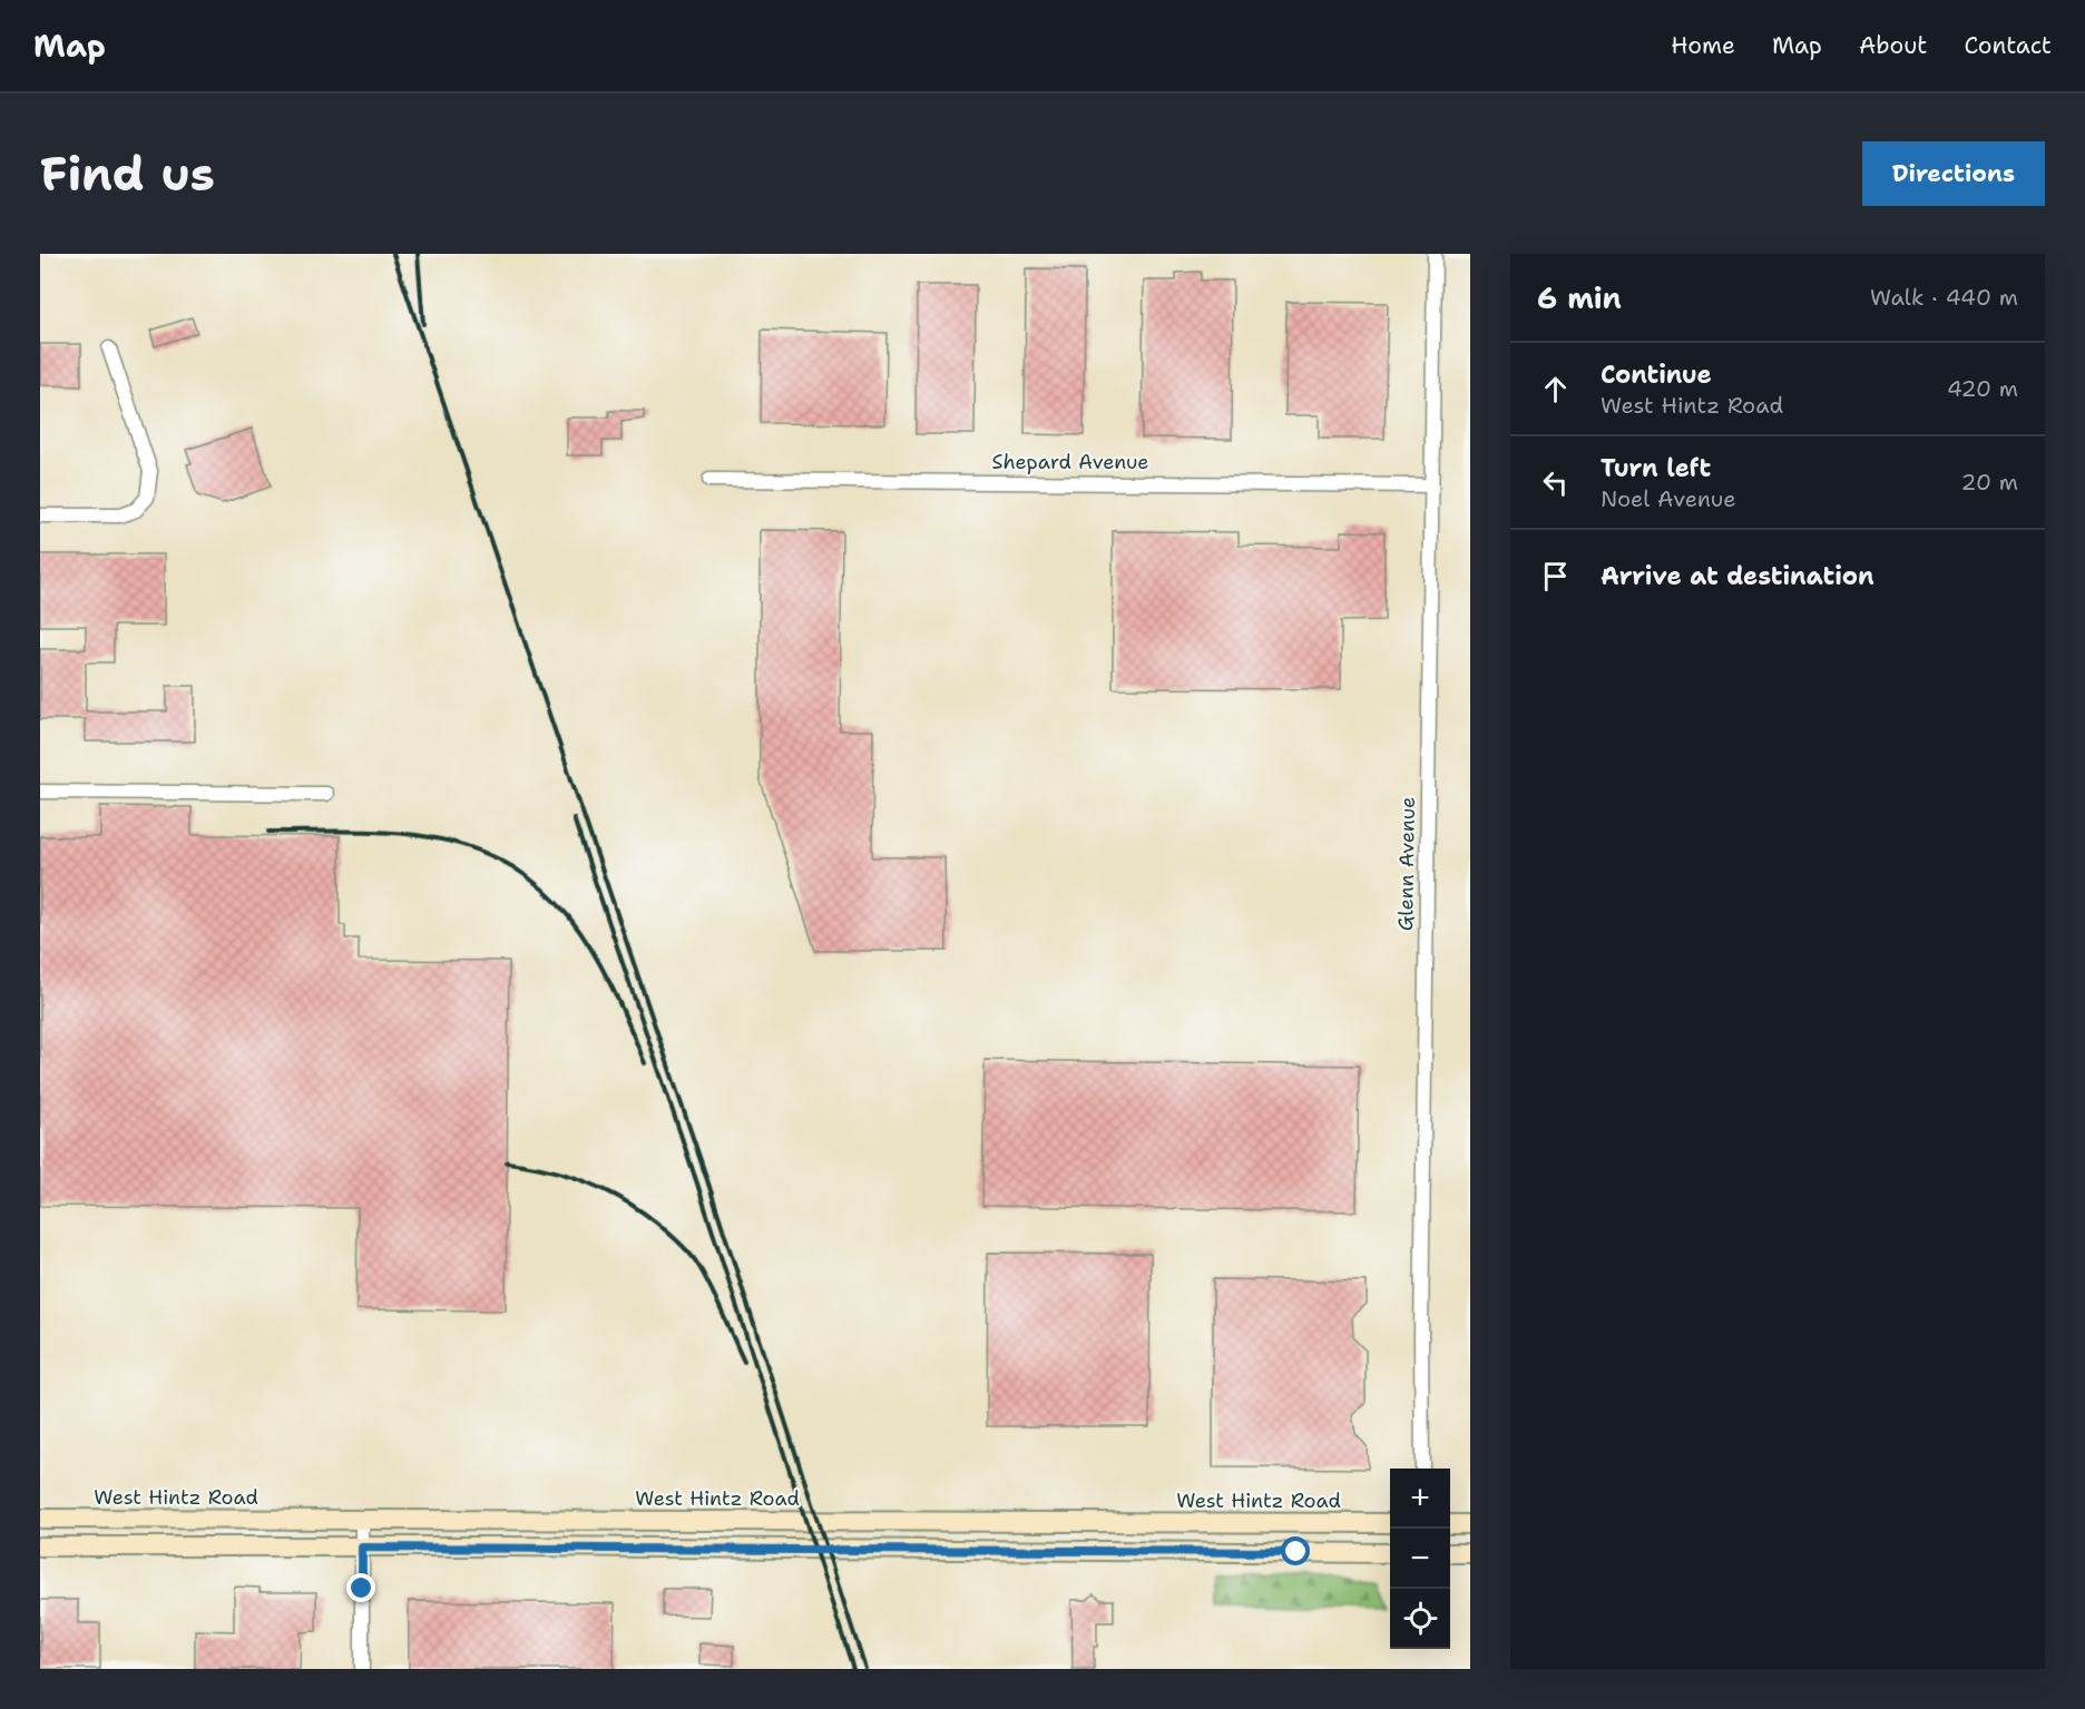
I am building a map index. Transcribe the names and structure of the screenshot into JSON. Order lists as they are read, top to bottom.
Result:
{
  "streets": {
    "main road": ["West Hintz Road"],
    "street": ["Shepard Avenue", "Glenn Avenue"]
  },
  "crossings": [
    ["Shepard Avenue", "Glenn Avenue"]
  ],
  "page": {
    "header": "Map",
    "nav": [
      "Home",
      "Map",
      "About",
      "Contact"
    ],
    "buttons": "Directions",
    "title": "Find us",
    "heading": ["6 min", "Walk · 440 m"],
    "list": [
      ["Continue", "West Hintz Road", "420 m"],
      ["Turn left", "Noel Avenue", "20 m"],
      "Arrive at destination"
    ],
    "map_buttons": ["+", "−"]
  }
}
